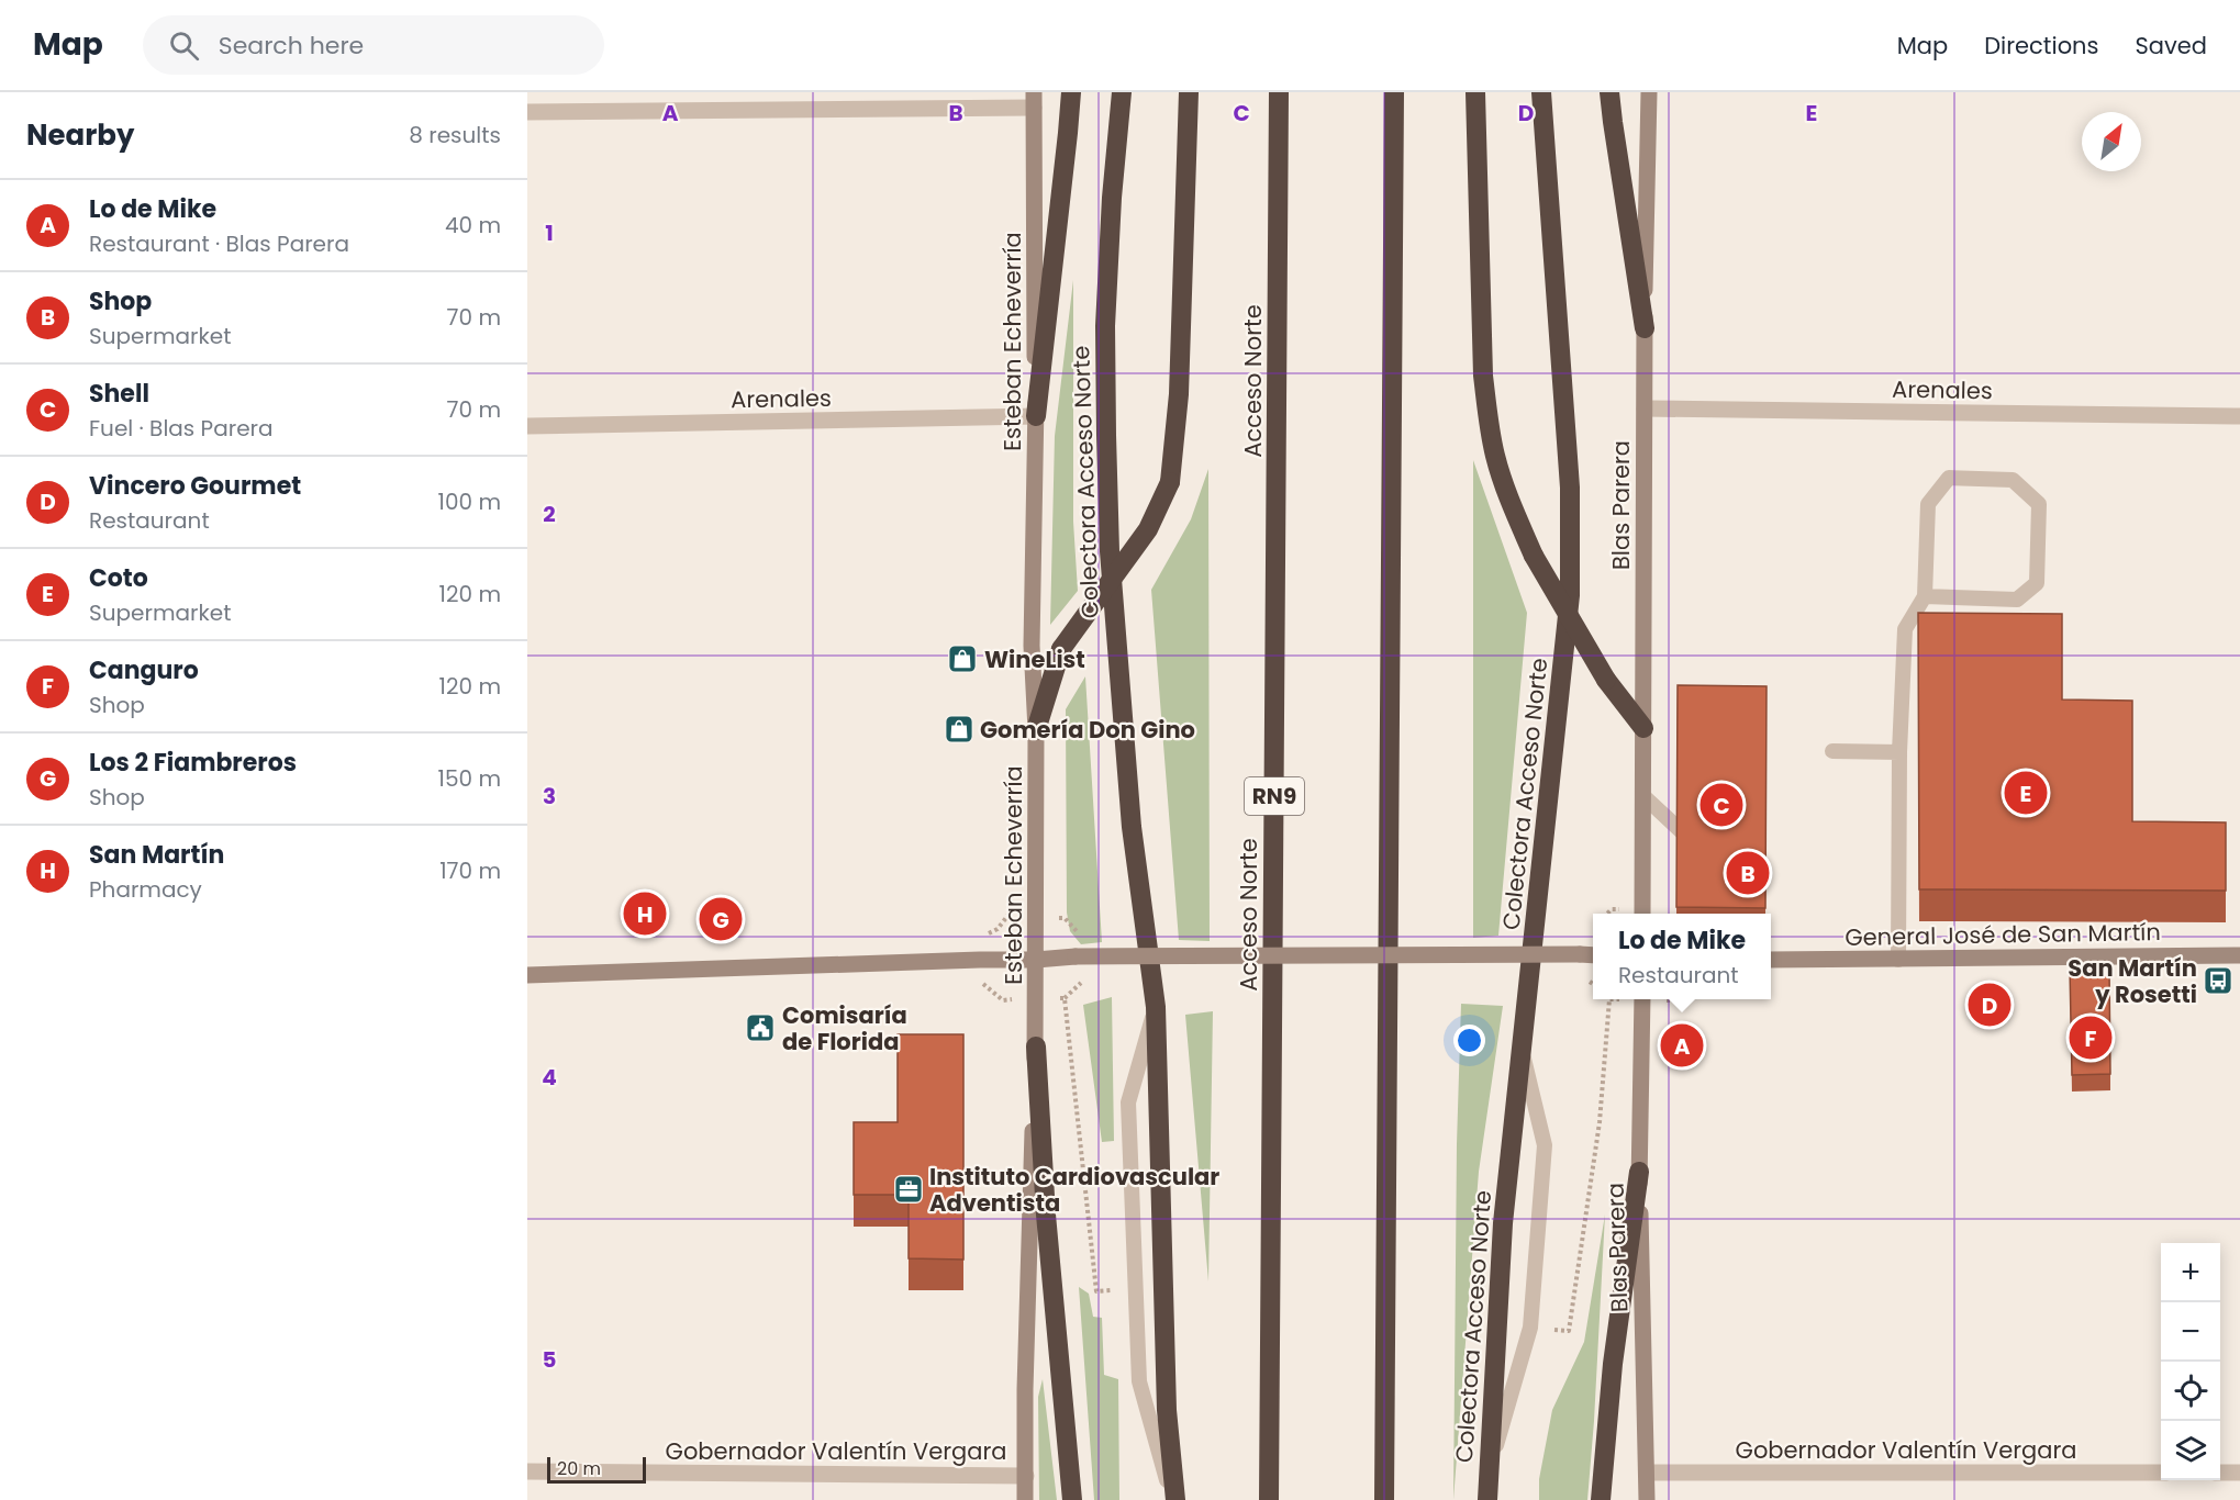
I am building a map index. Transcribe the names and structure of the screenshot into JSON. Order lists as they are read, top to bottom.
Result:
{
  "streets": {
    "highway": ["Acceso Norte", "Colectora Acceso Norte", "RN9"],
    "street": [
      "Esteban Echeverría",
      "Arenales",
      "Blas Parera",
      "General José de San Martín",
      "Gobernador Valentín Vergara"
    ]
  },
  "crossings": [
    ["Esteban Echeverría", "Arenales"],
    ["Esteban Echeverría", "Gobernador Valentín Vergara"],
    ["Arenales", "Blas Parera"],
    ["Blas Parera", "Gobernador Valentín Vergara"]
  ],
  "places": {
    "shop": ["WineList", "Gomería Don Gino"],
    "bus stop": ["San Martín y Rosetti"],
    "public building": ["Comisaría de Florida"],
    "office": ["Instituto Cardiovascular Adventista"]
  },
  "scale_bar": "20 m",
  "north": "top right",
  "page": {
    "header": "Map",
    "search": "Search here",
    "nav": ["Map", "Directions", "Saved"],
    "heading": ["Nearby", "8 results"],
    "list": [
      {
        "mark": "A",
        "name": "Lo de Mike",
        "note": "Restaurant · Blas Parera",
        "value": "40 m"
      },
      {
        "mark": "B",
        "name": "Shop",
        "note": "Supermarket",
        "value": "70 m"
      },
      {
        "mark": "C",
        "name": "Shell",
        "note": "Fuel · Blas Parera",
        "value": "70 m"
      },
      {
        "mark": "D",
        "name": "Vincero Gourmet",
        "note": "Restaurant",
        "value": "100 m"
      },
      {
        "mark": "E",
        "name": "Coto",
        "note": "Supermarket",
        "value": "120 m"
      },
      {
        "mark": "F",
        "name": "Canguro",
        "note": "Shop",
        "value": "120 m"
      },
      {
        "mark": "G",
        "name": "Los 2 Fiambreros",
        "note": "Shop",
        "value": "150 m"
      },
      {
        "mark": "H",
        "name": "San Martín",
        "note": "Pharmacy",
        "value": "170 m"
      }
    ],
    "pins": [
      "E",
      "C",
      "B",
      "H",
      "G",
      "D",
      "F",
      "A"
    ],
    "popup": ["Lo de Mike", "Restaurant"],
    "map_buttons": ["+", "−"],
    "scale": "20 m"
  },
  "grid": {
    "columns": [
      "A",
      "B",
      "C",
      "D",
      "E"
    ],
    "rows": [
      "1",
      "2",
      "3",
      "4",
      "5"
    ]
  }
}
